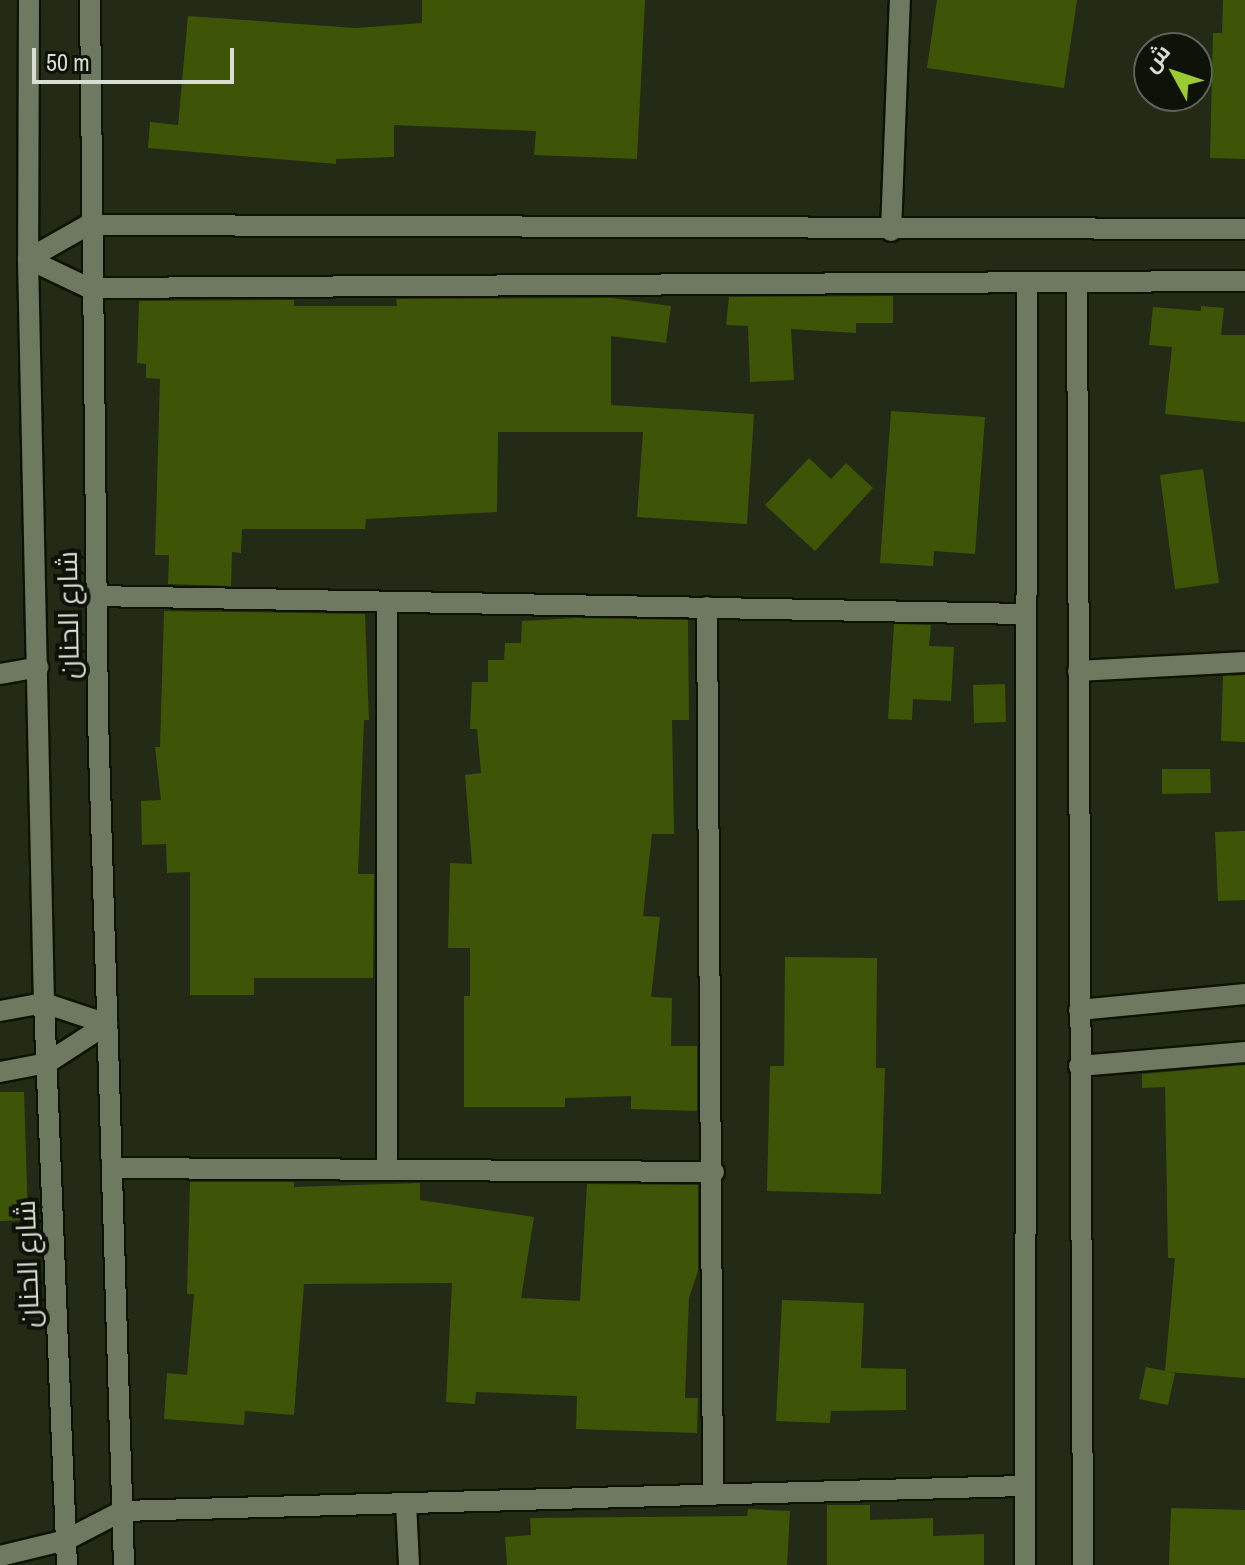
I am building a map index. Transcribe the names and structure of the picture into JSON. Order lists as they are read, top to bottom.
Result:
{
  "streets": {
    "street": ["شارع الحنان"]
  },
  "scale_bar": "50 m",
  "north": "top left"
}
